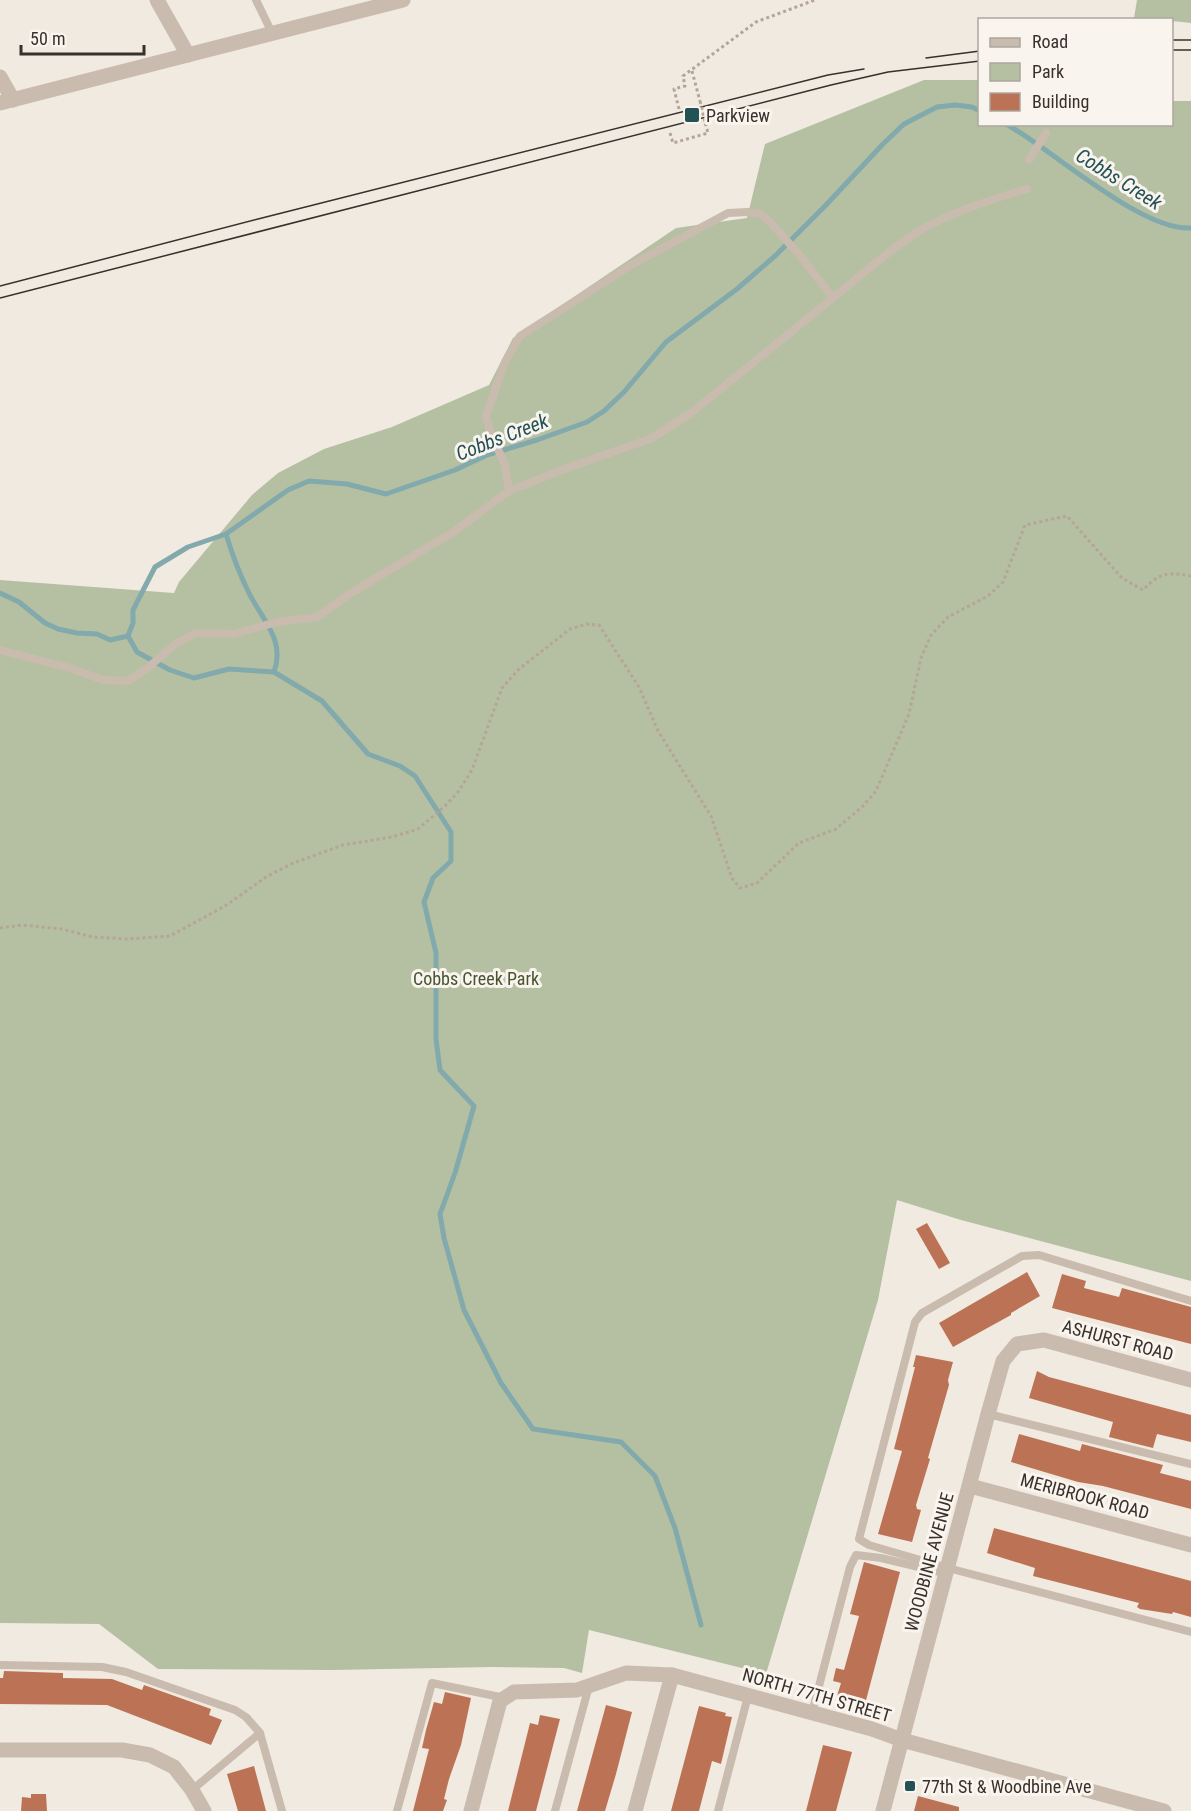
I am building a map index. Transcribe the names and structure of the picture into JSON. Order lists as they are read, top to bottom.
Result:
{
  "streets": {
    "street": [
      "ASHURST ROAD",
      "MERIBROOK ROAD",
      "WOODBINE AVENUE",
      "NORTH 77TH STREET"
    ]
  },
  "crossings": [
    ["ASHURST ROAD", "WOODBINE AVENUE"],
    ["MERIBROOK ROAD", "WOODBINE AVENUE"],
    ["WOODBINE AVENUE", "NORTH 77TH STREET"]
  ],
  "water": ["Cobbs Creek"],
  "parks": ["Cobbs Creek Park"],
  "places": {
    "transit": ["Parkview", "77th St & Woodbine Ave"]
  },
  "legend": ["Road", "Park", "Building"],
  "scale_bar": "50 m"
}
